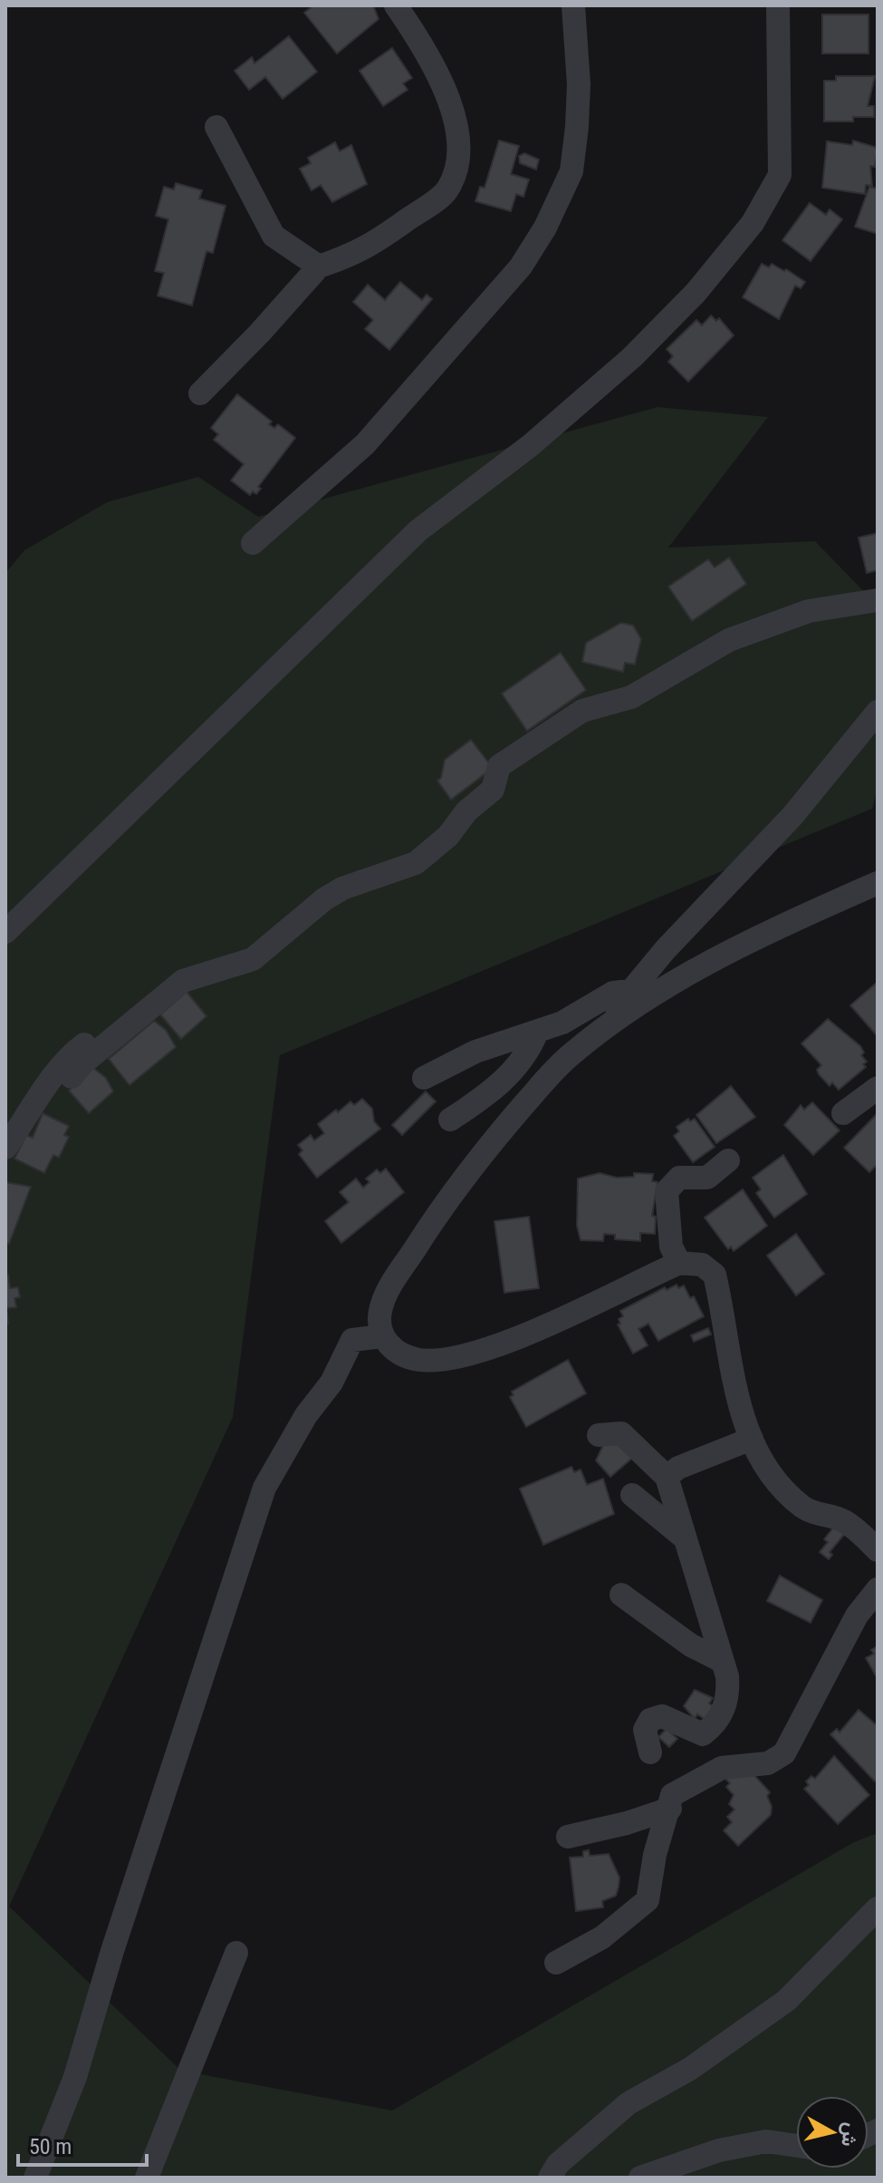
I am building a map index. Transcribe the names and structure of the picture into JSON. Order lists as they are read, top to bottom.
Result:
{
  "scale_bar": "50 m",
  "north": "right"
}
